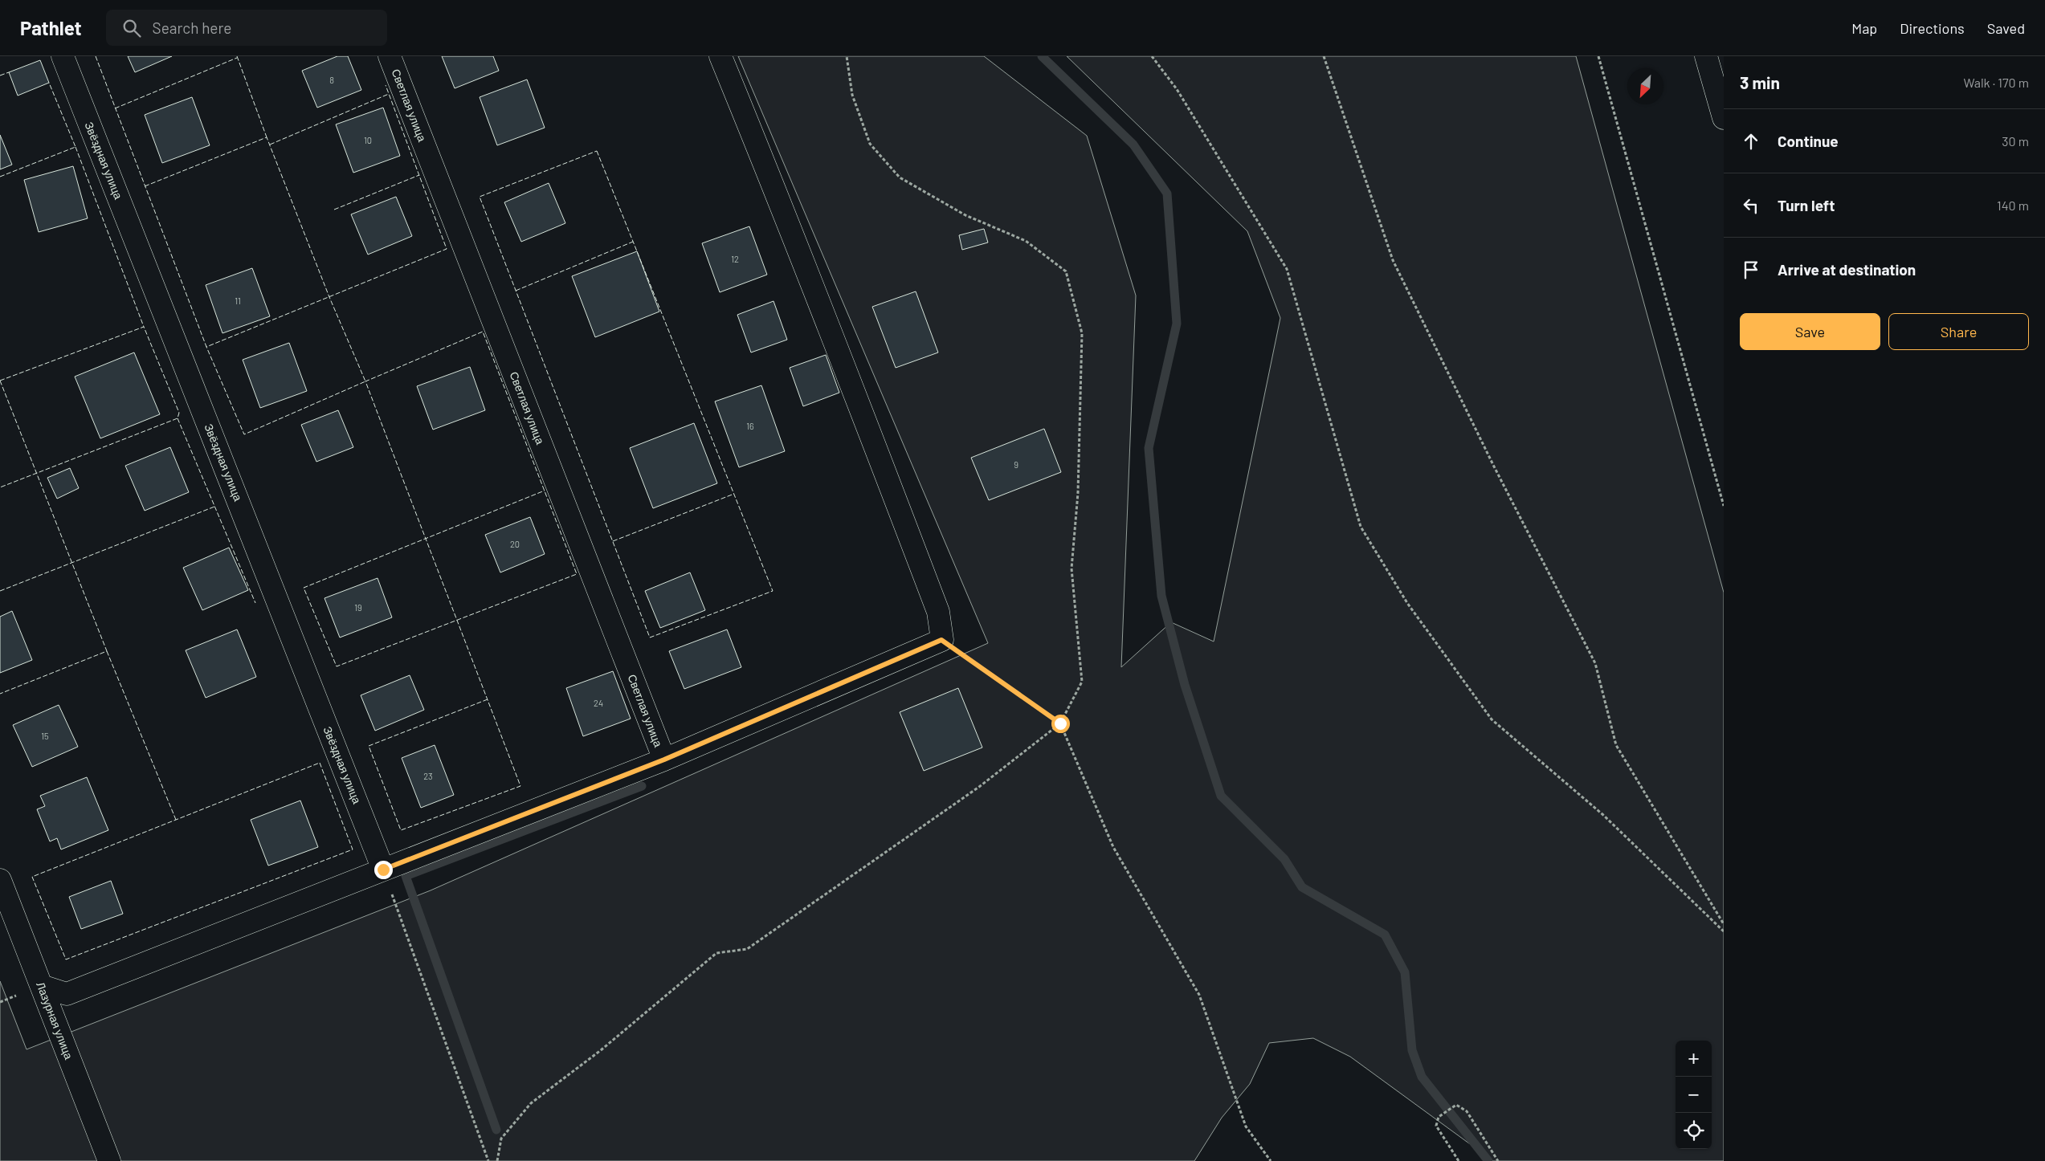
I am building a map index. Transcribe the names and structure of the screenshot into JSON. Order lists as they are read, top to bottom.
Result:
{
  "streets": {
    "main road": ["Светлая улица", "Звёздная улица", "Лазурная улица"]
  },
  "house_numbers": [
    "8",
    "10",
    "12",
    "11",
    "16",
    "9",
    "20",
    "19",
    "24",
    "15",
    "23"
  ],
  "north": "bottom left",
  "page": {
    "header": "Pathlet",
    "search": "Search here",
    "nav": ["Map", "Directions", "Saved"],
    "heading": ["3 min", "Walk · 170 m"],
    "list": [
      ["Continue", "30 m"],
      ["Turn left", "140 m"],
      "Arrive at destination"
    ],
    "buttons": ["Save", "Share"],
    "map_buttons": ["+", "−"]
  }
}
